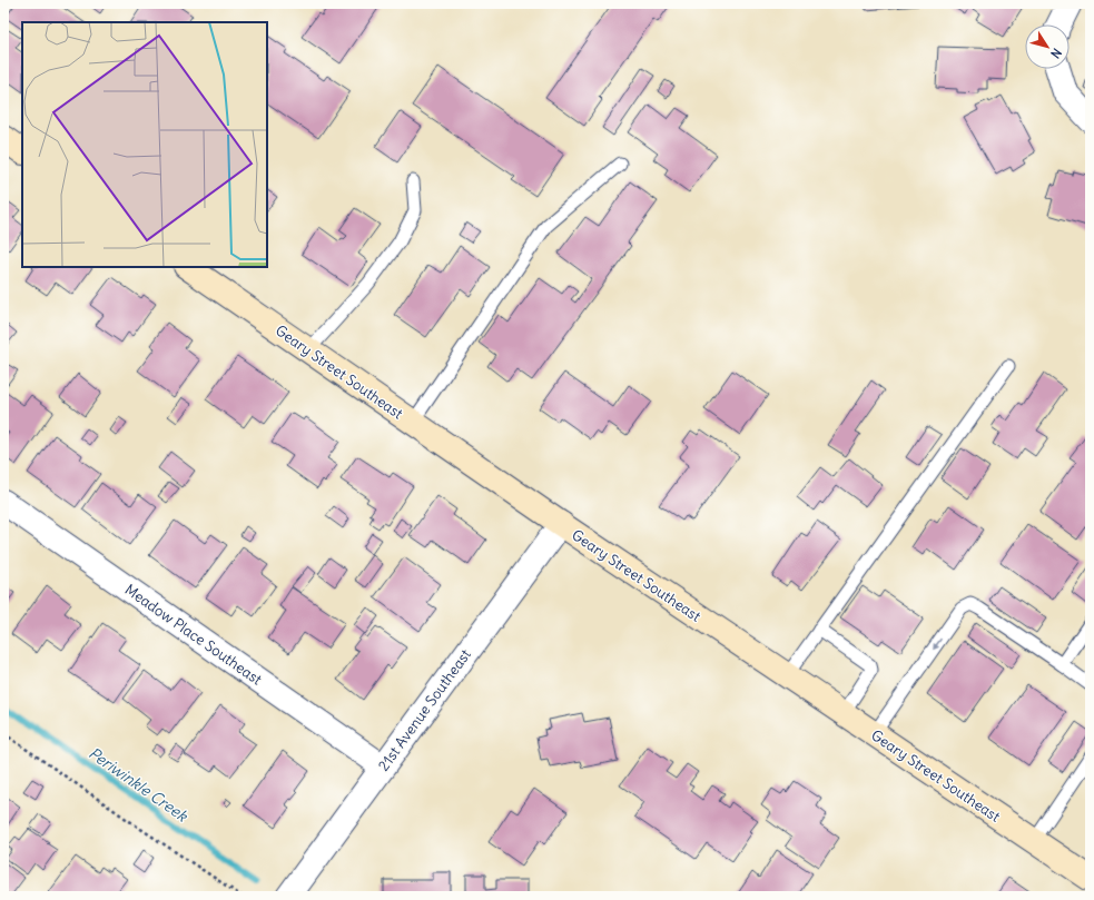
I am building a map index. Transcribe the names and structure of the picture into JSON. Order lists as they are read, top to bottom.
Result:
{
  "streets": {
    "main road": ["Geary Street Southeast"],
    "street": ["Meadow Place Southeast", "21st Avenue Southeast"]
  },
  "crossings": [
    ["Geary Street Southeast", "21st Avenue Southeast"],
    ["Meadow Place Southeast", "21st Avenue Southeast"]
  ],
  "water": ["Periwinkle Creek"],
  "north": "bottom right"
}
